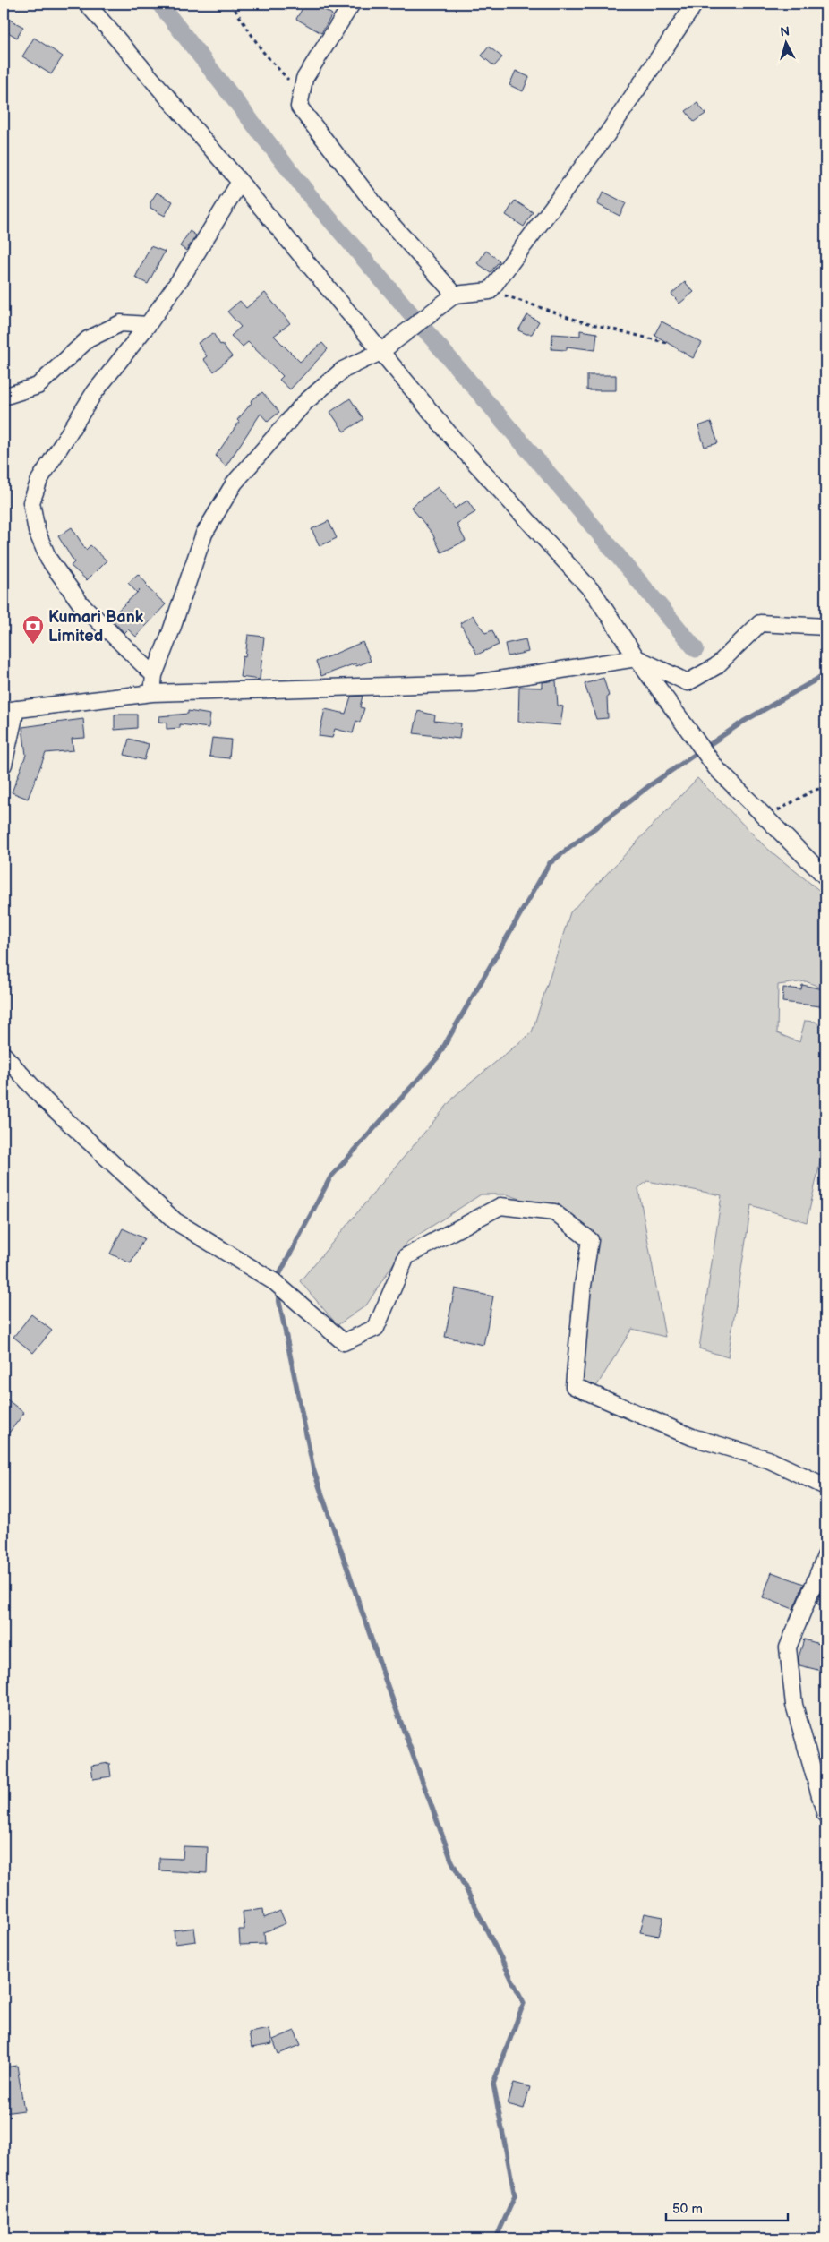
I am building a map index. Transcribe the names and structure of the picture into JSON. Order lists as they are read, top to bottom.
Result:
{
  "places": {
    "bank": ["Kumari Bank Limited"]
  },
  "scale_bar": "50 m",
  "north": "top"
}
